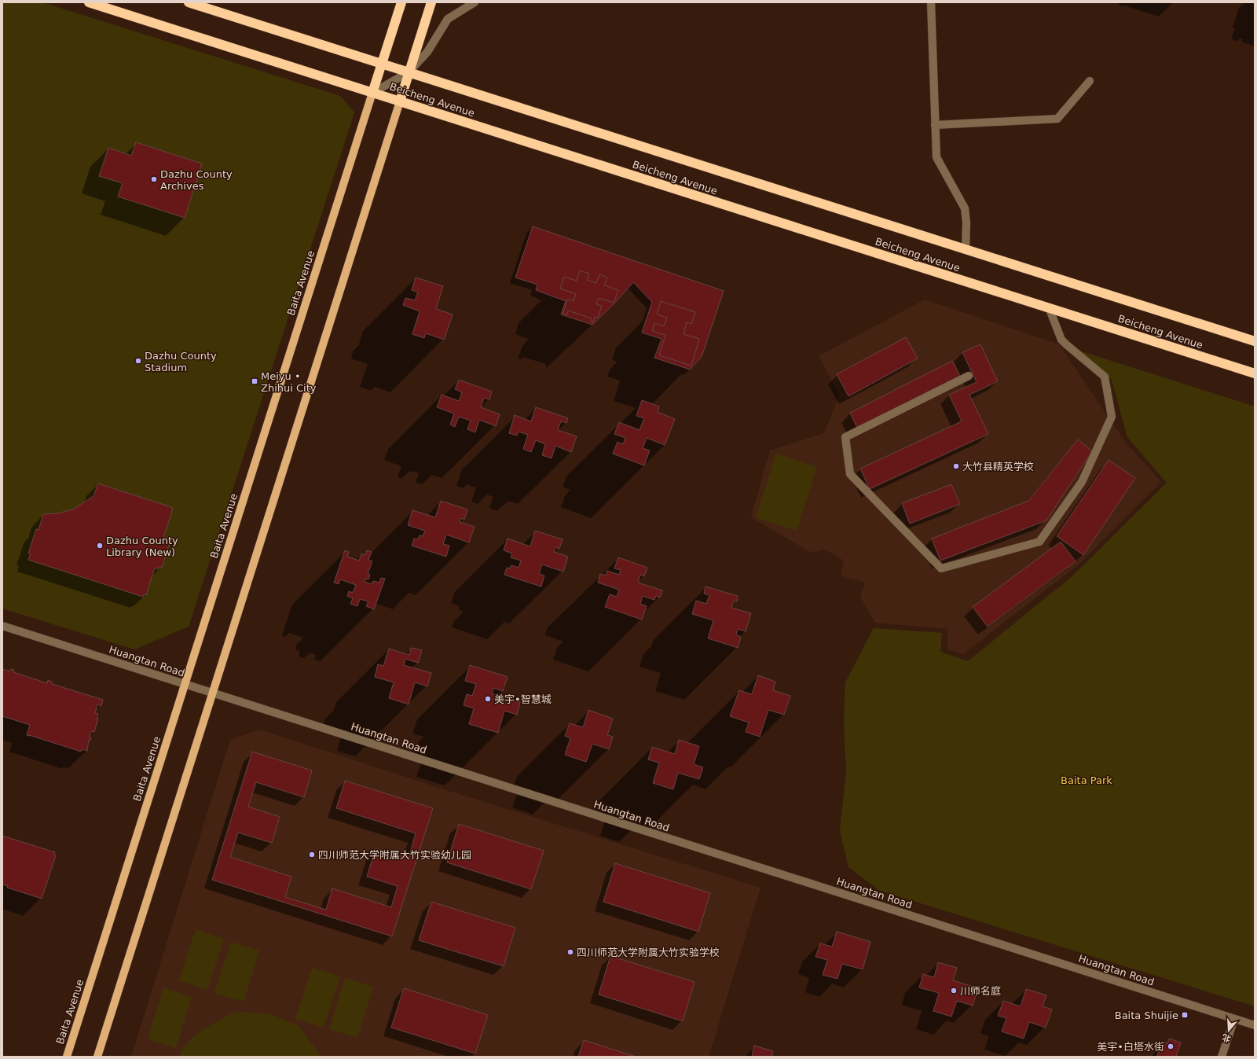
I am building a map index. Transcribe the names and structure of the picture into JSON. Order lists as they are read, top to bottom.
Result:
{
  "streets": {
    "highway": ["Beicheng Avenue", "Baita Avenue"],
    "street": ["Huangtan Road"]
  },
  "crossings": [
    ["Beicheng Avenue", "Baita Avenue"],
    ["Baita Avenue", "Huangtan Road"]
  ],
  "parks": ["Baita Park"],
  "places": {
    "other": [
      "Dazhu County Archives",
      "Dazhu County Stadium",
      "大竹县精英学校",
      "Dazhu County Library (New)",
      "美宇•智慧城",
      "四川师范大学附属大竹实验幼儿园",
      "四川师范大学附属大竹实验学校",
      "川师名庭",
      "美宇•白塔水街"
    ],
    "transit": ["Meiyu • Zhihui City", "Baita Shuijie"]
  },
  "north": "bottom"
}
